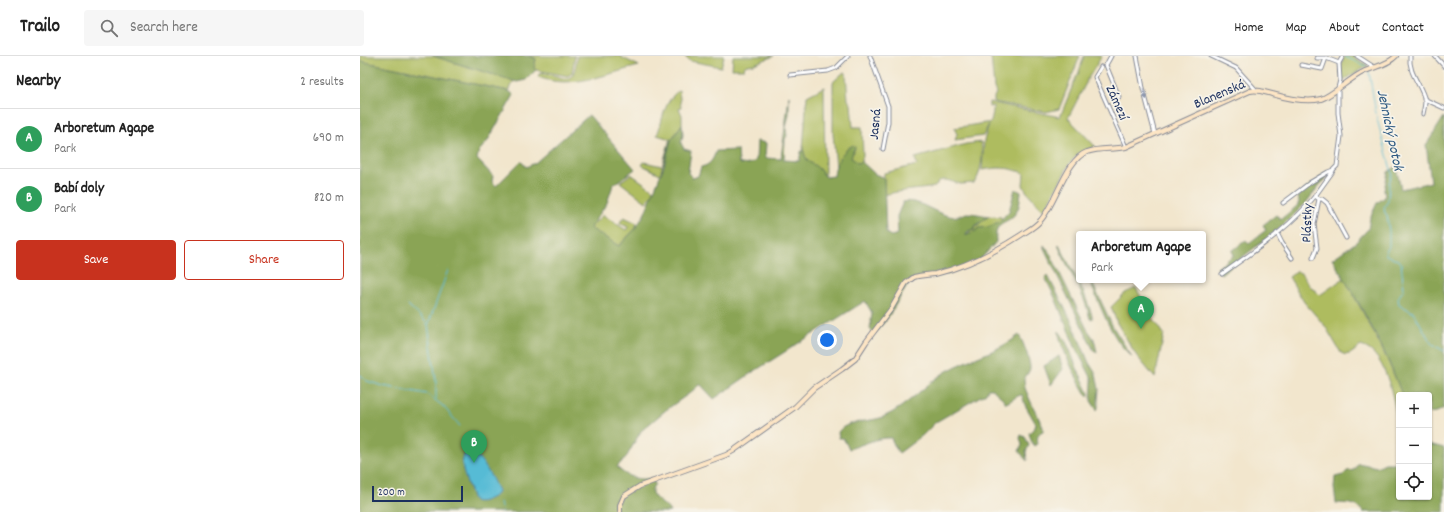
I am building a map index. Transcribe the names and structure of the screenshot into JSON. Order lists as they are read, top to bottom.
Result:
{
  "streets": {
    "street": [
      "Blanenská",
      "Zámezí",
      "Jasná",
      "Plástky"
    ]
  },
  "crossings": [
    ["Blanenská", "Zámezí"]
  ],
  "water": ["Jehnický potok"],
  "scale_bar": "200 m",
  "page": {
    "header": "Trailo",
    "search": "Search here",
    "nav": [
      "Home",
      "Map",
      "About",
      "Contact"
    ],
    "heading": ["Nearby", "2 results"],
    "list": [
      {
        "mark": "A",
        "name": "Arboretum Agape",
        "note": "Park",
        "value": "690 m"
      },
      {
        "mark": "B",
        "name": "Babí doly",
        "note": "Park",
        "value": "820 m"
      }
    ],
    "buttons": ["Save", "Share"],
    "popup": ["Arboretum Agape", "Park"],
    "pins": ["A", "B"],
    "map_buttons": ["+", "−"],
    "scale": "200 m"
  }
}
